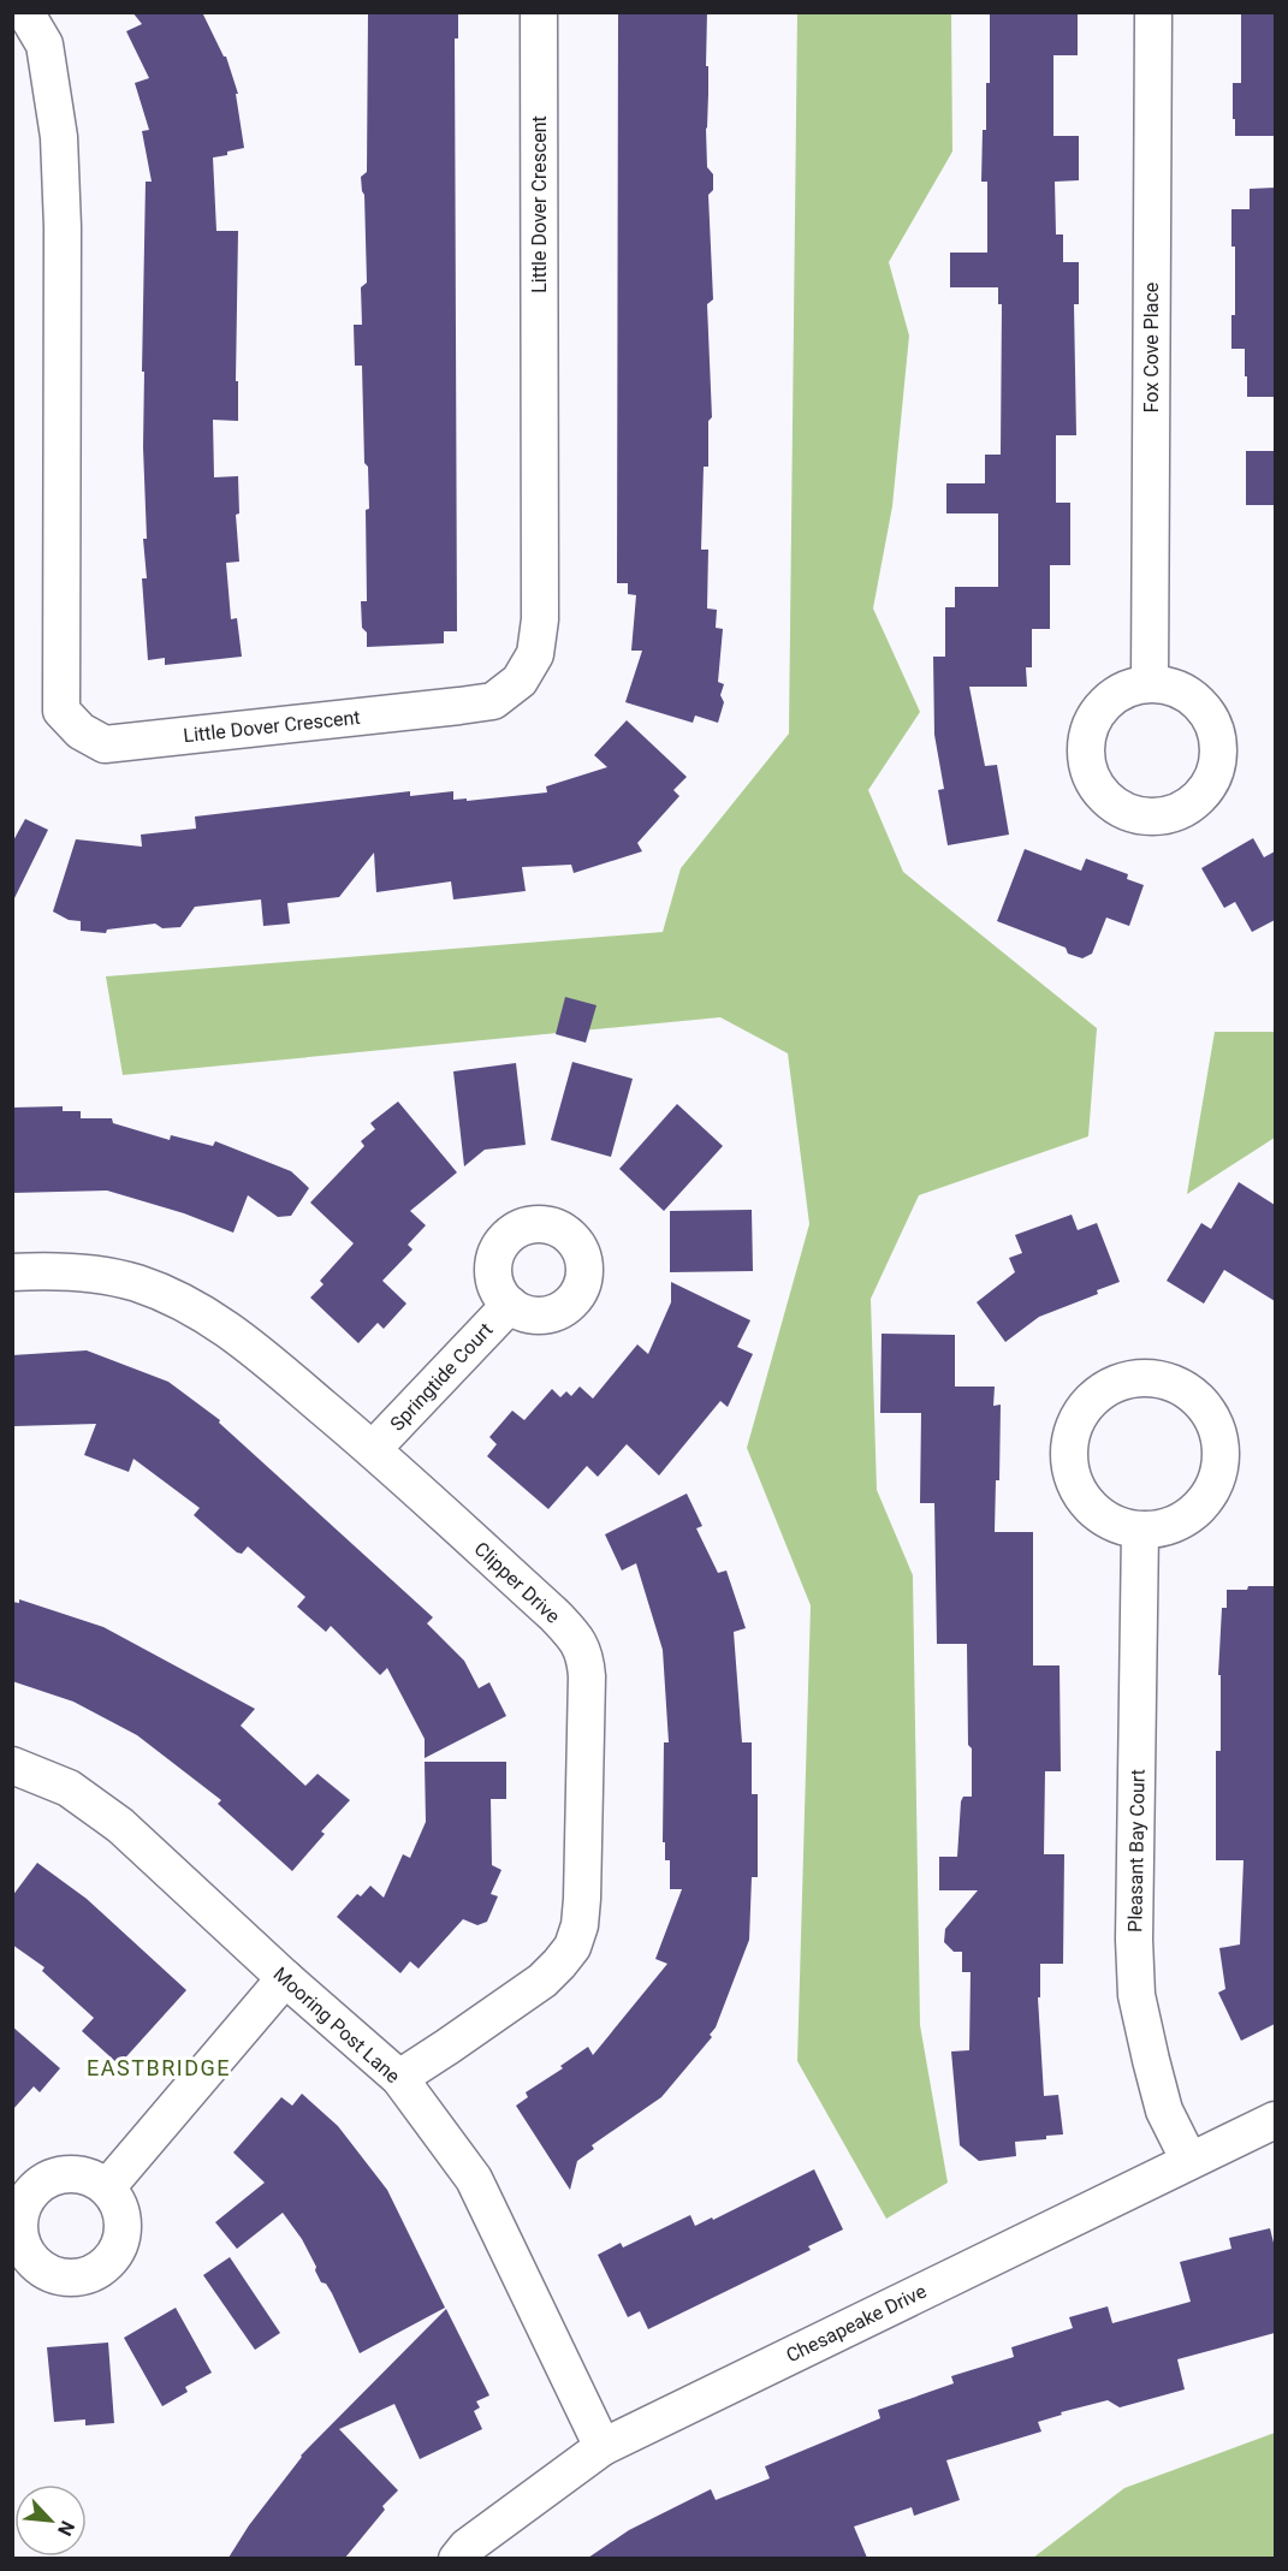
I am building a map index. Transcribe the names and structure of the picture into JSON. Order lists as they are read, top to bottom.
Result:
{
  "streets": {
    "street": [
      "Little Dover Crescent",
      "Fox Cove Place",
      "Springtide Court",
      "Clipper Drive",
      "Pleasant Bay Court",
      "Mooring Post Lane",
      "Chesapeake Drive"
    ]
  },
  "crossings": [
    ["Springtide Court", "Clipper Drive"],
    ["Clipper Drive", "Mooring Post Lane"],
    ["Pleasant Bay Court", "Chesapeake Drive"],
    ["Mooring Post Lane", "Chesapeake Drive"]
  ],
  "districts": ["EASTBRIDGE"],
  "north": "bottom right"
}
